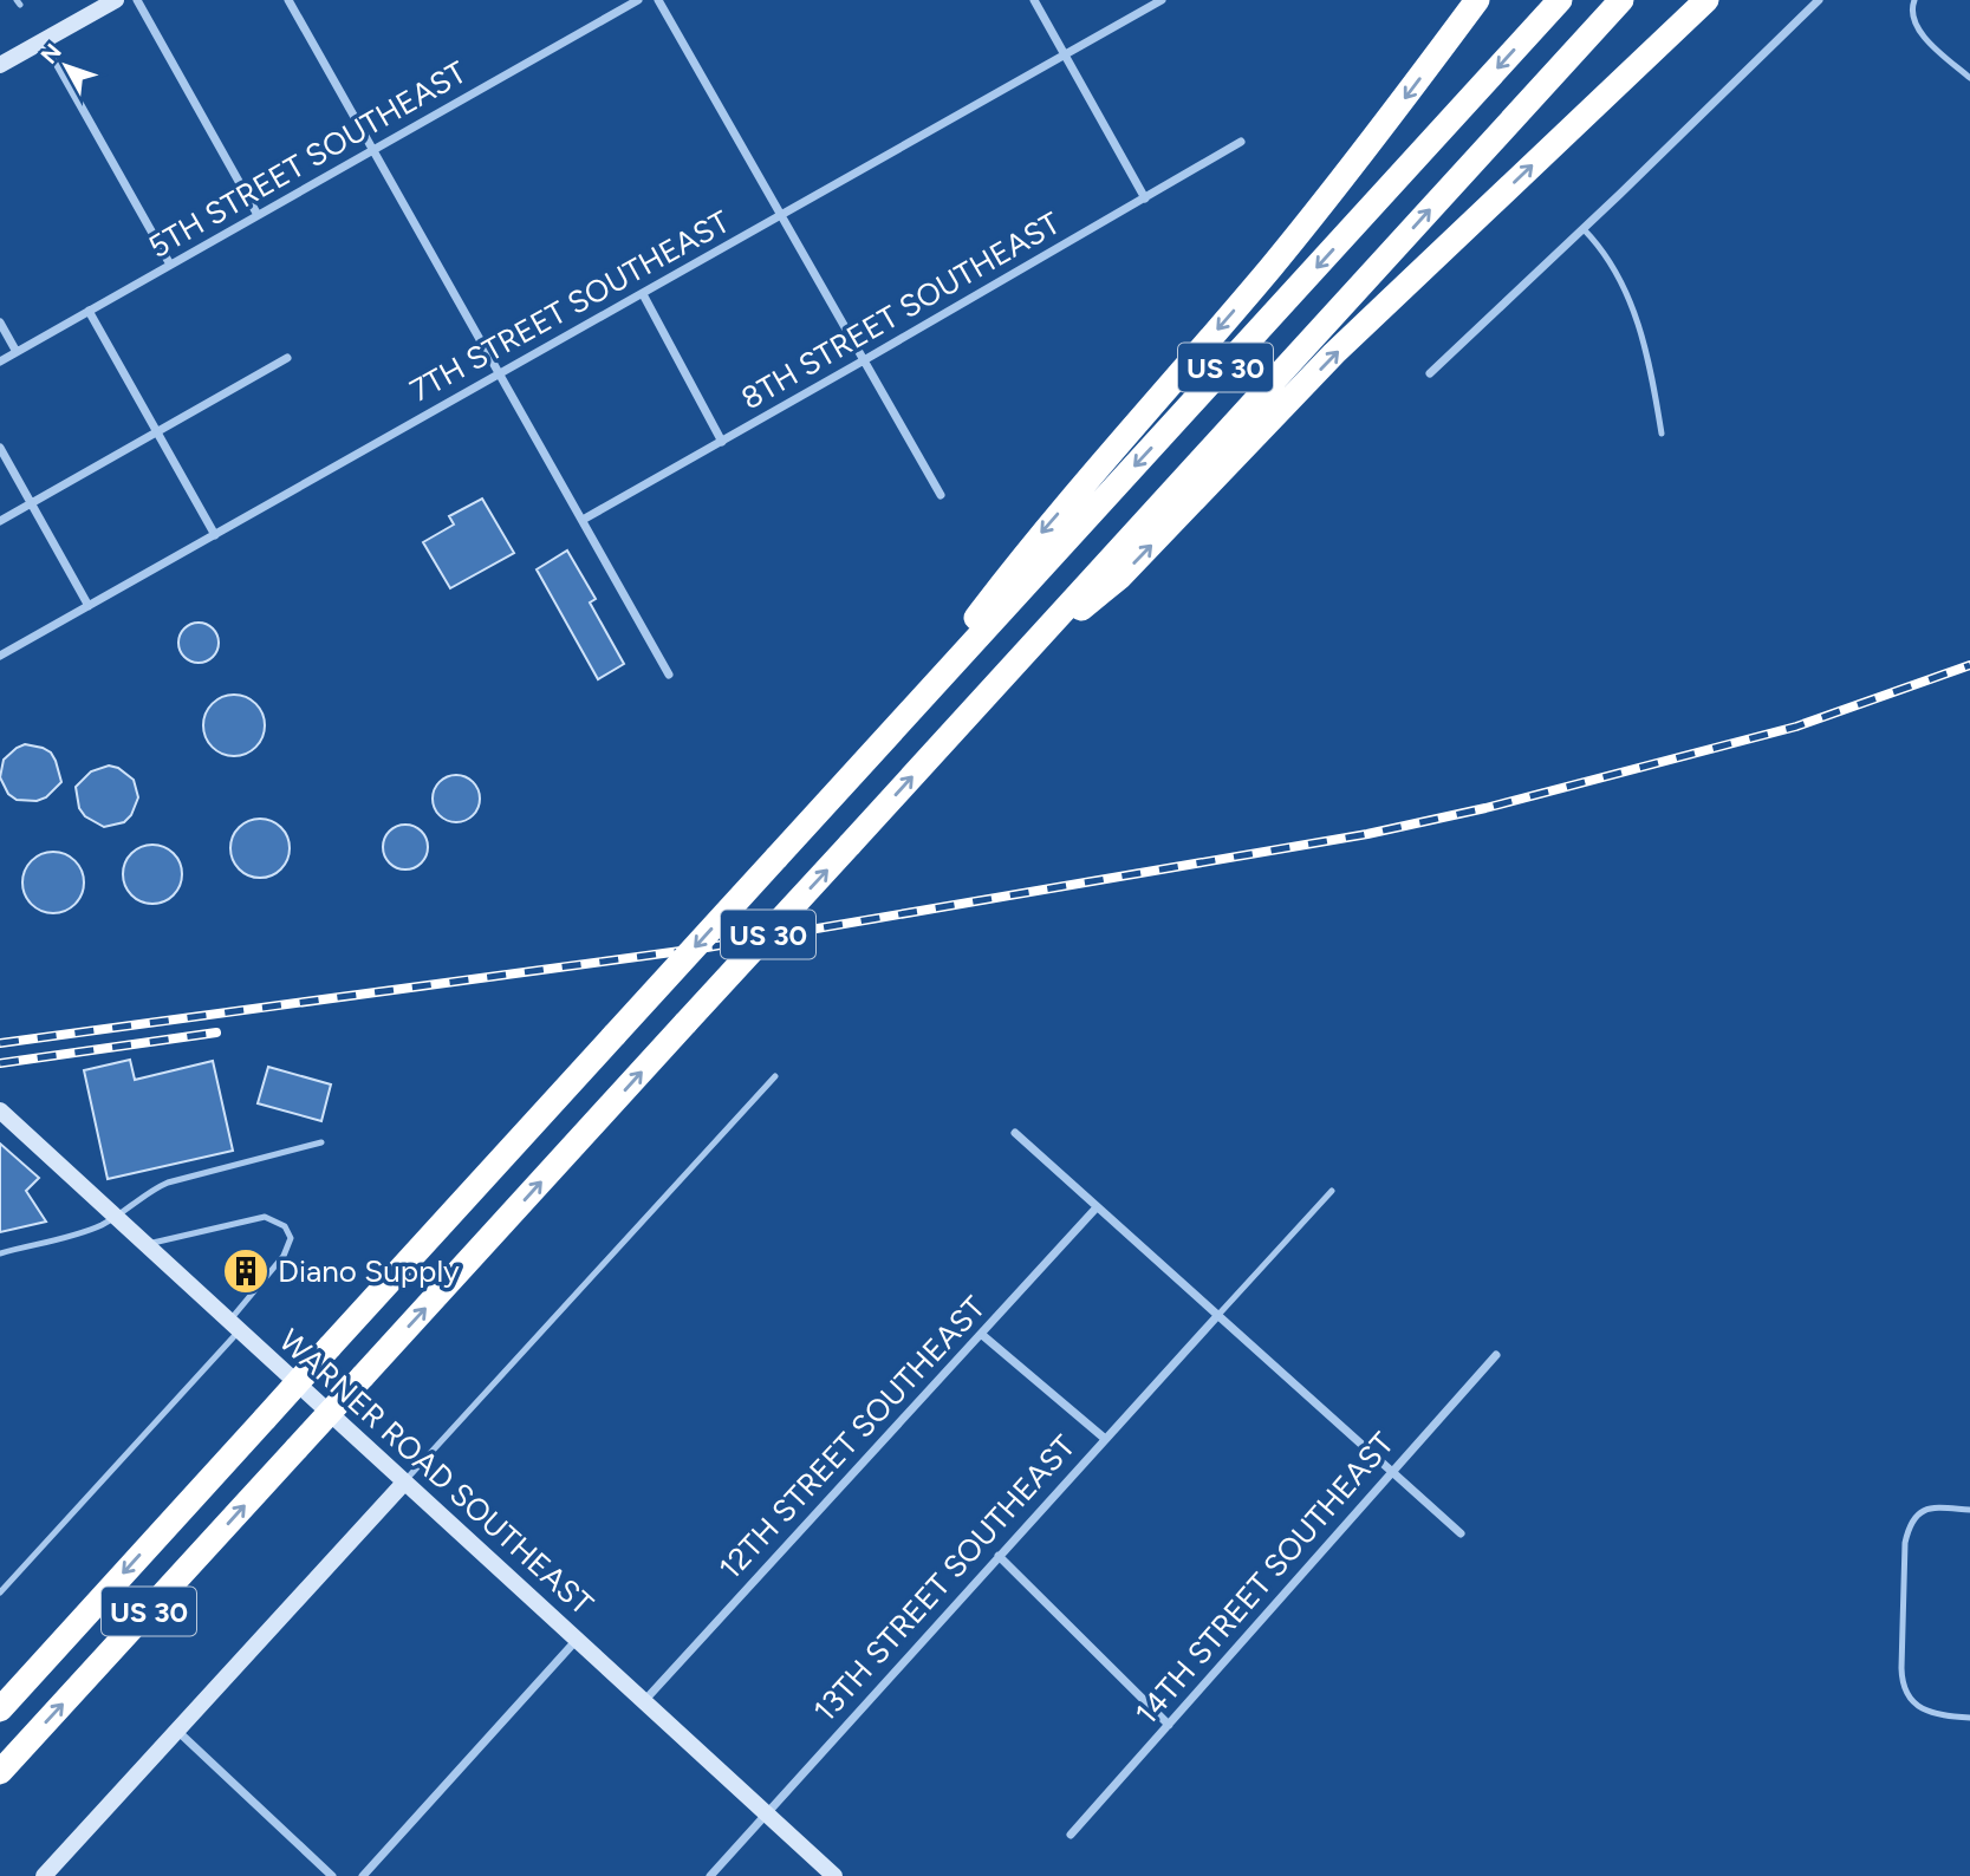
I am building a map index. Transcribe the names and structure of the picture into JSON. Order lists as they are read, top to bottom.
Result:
{
  "streets": {
    "highway": ["US 30"],
    "street": [
      "5TH STREET SOUTHEAST",
      "7TH STREET SOUTHEAST",
      "8TH STREET SOUTHEAST",
      "12TH STREET SOUTHEAST",
      "WARNER ROAD SOUTHEAST",
      "13TH STREET SOUTHEAST",
      "14TH STREET SOUTHEAST"
    ]
  },
  "crossings": [
    ["12TH STREET SOUTHEAST", "WARNER ROAD SOUTHEAST"],
    ["WARNER ROAD SOUTHEAST", "13TH STREET SOUTHEAST"]
  ],
  "places": {
    "building": ["Diano Supply"]
  },
  "north": "top left"
}
